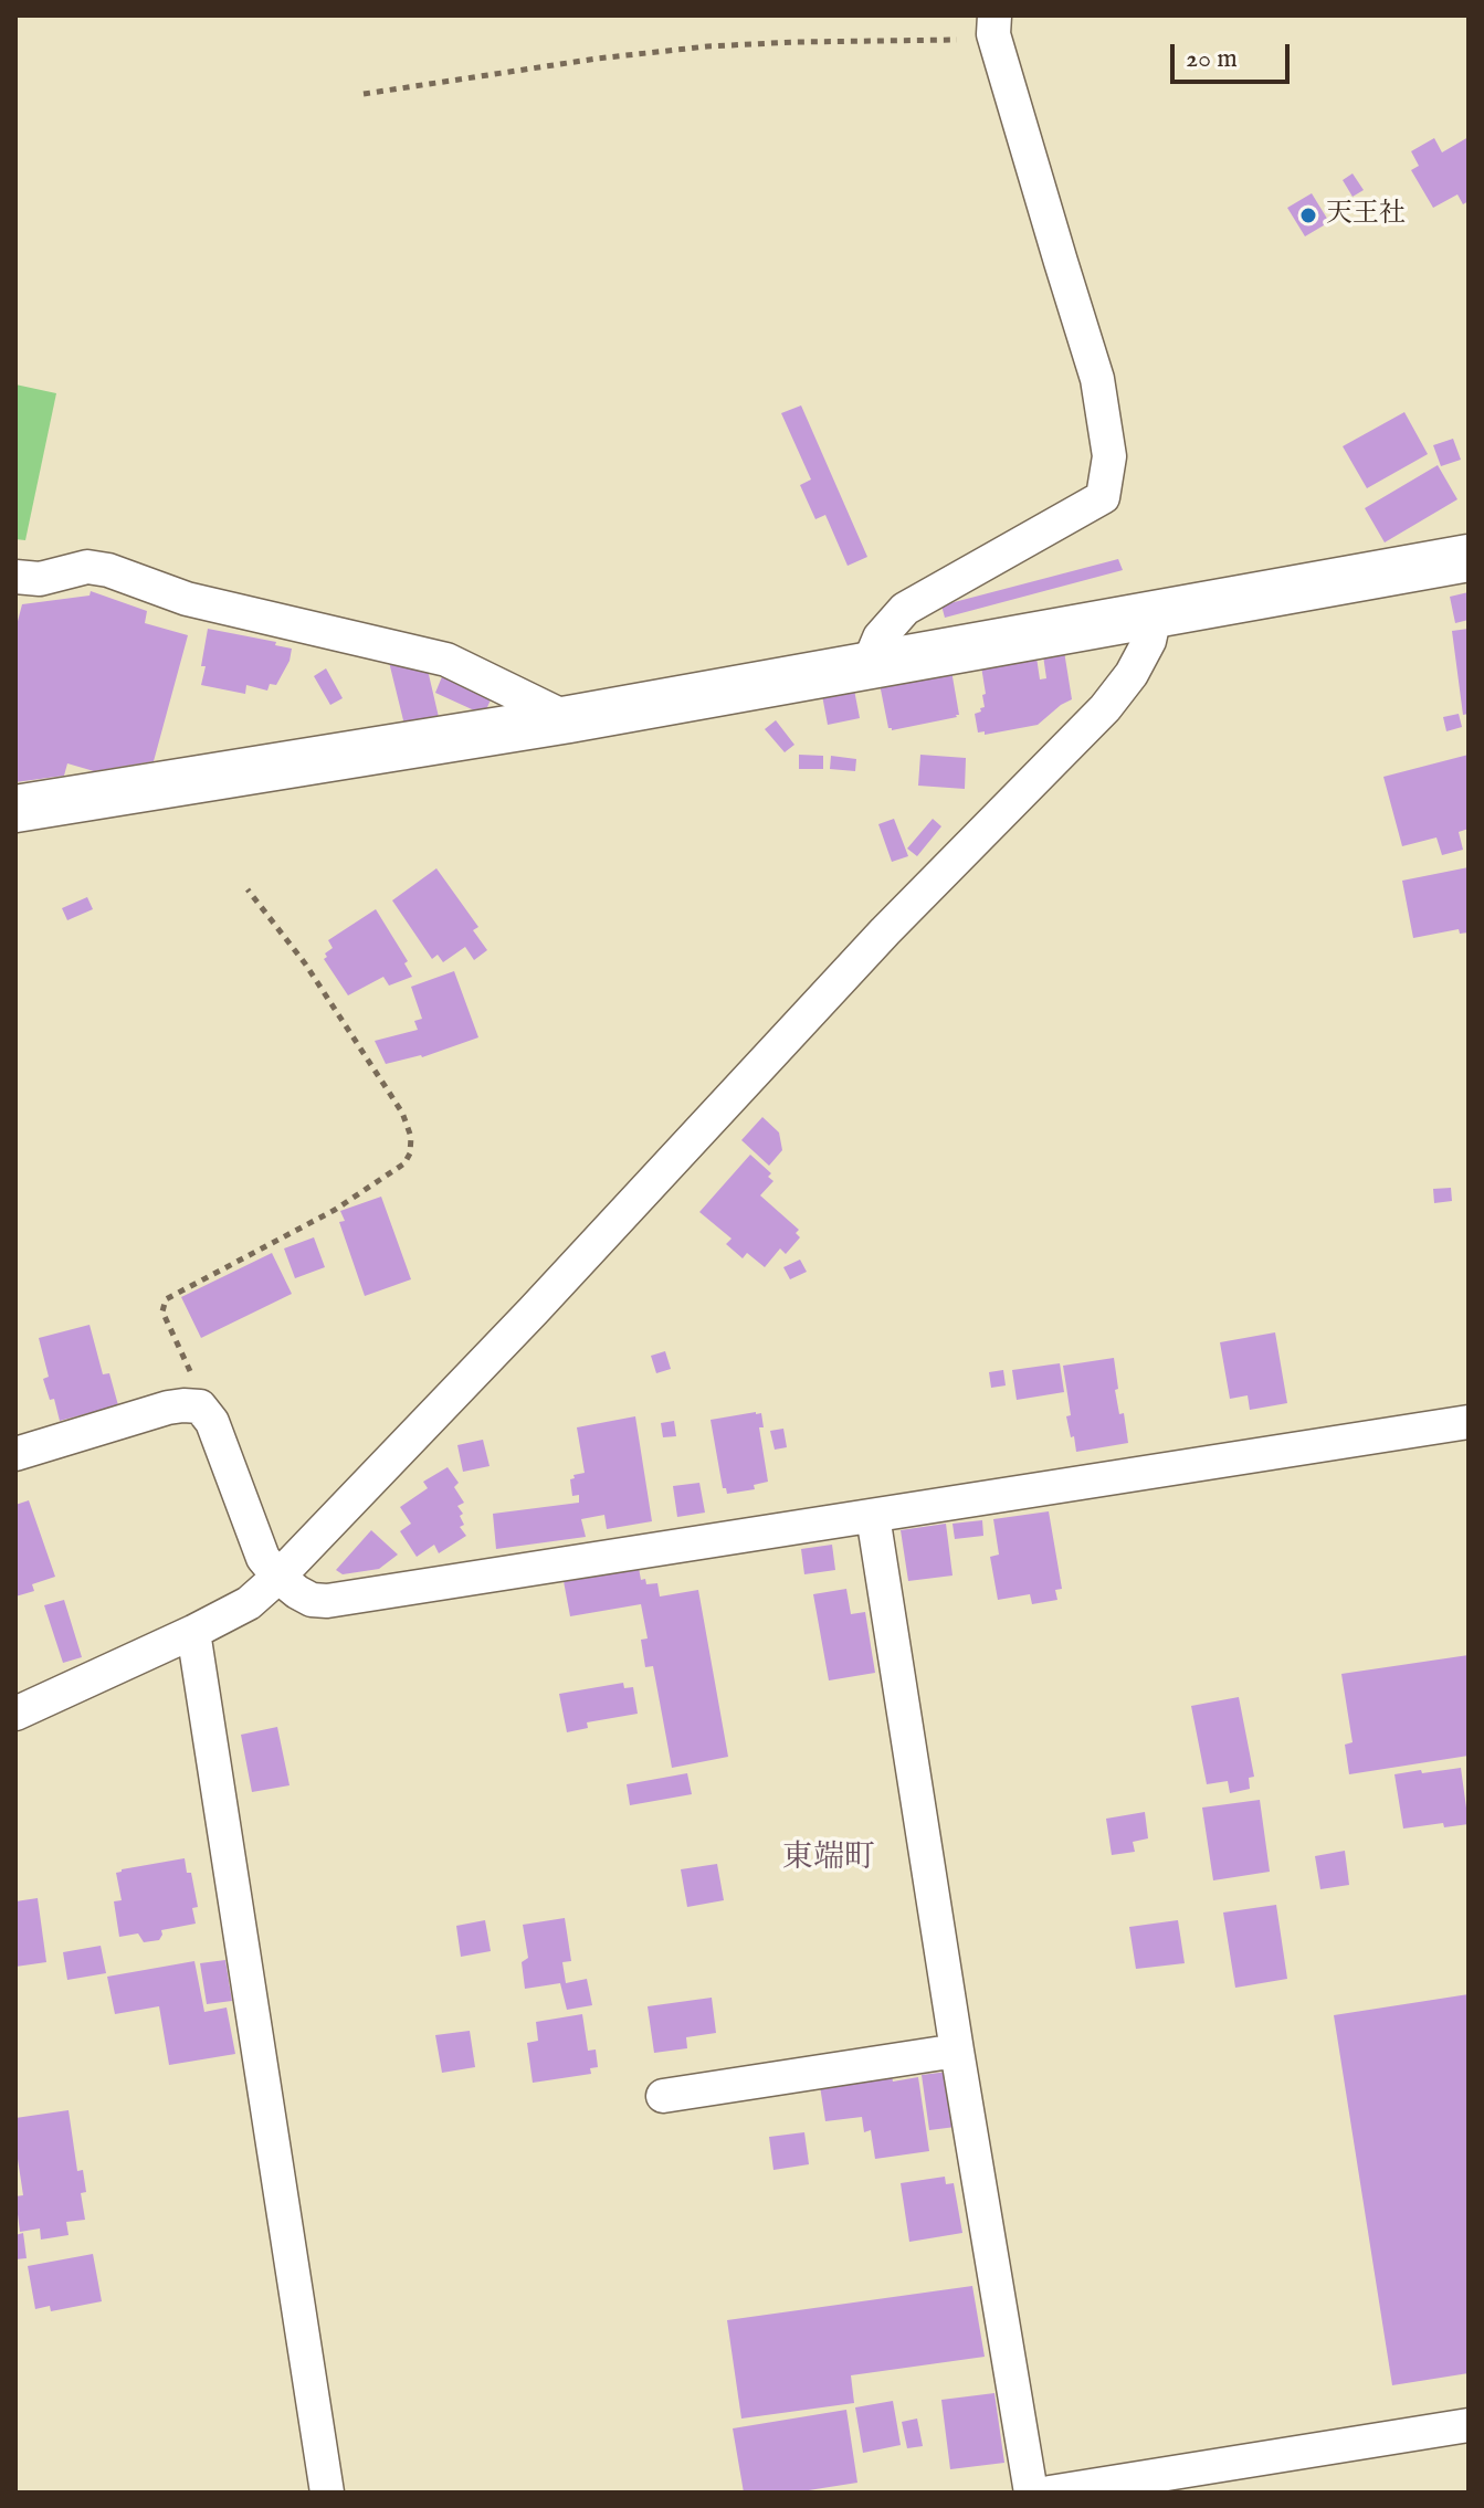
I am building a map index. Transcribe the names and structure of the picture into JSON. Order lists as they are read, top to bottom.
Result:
{
  "districts": ["東端町"],
  "places": ["天王社"],
  "scale_bar": "20 m"
}
